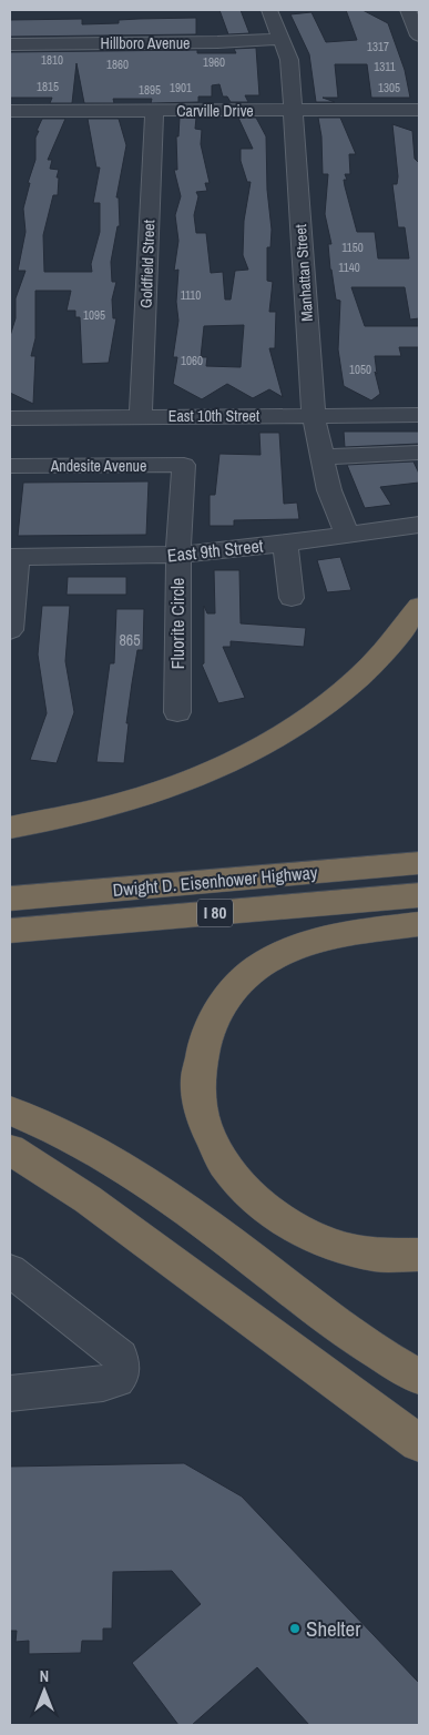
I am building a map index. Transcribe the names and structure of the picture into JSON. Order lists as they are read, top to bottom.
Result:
{
  "streets": {
    "highway": ["Dwight D. Eisenhower Highway", "I 80"],
    "street": [
      "Hillboro Avenue",
      "Carville Drive",
      "Goldfield Street",
      "Manhattan Street",
      "East 10th Street",
      "Andesite Avenue",
      "East 9th Street",
      "Fluorite Circle"
    ]
  },
  "crossings": [
    ["Hillboro Avenue", "Manhattan Street"],
    ["Carville Drive", "Goldfield Street"],
    ["Carville Drive", "Manhattan Street"],
    ["Goldfield Street", "East 10th Street"],
    ["Manhattan Street", "East 10th Street"],
    ["Manhattan Street", "East 9th Street"],
    ["Andesite Avenue", "Fluorite Circle"],
    ["East 9th Street", "Fluorite Circle"]
  ],
  "places": ["Shelter"],
  "house_numbers": [
    "1317",
    "1810",
    "1960",
    "1860",
    "1311",
    "1815",
    "1901",
    "1305",
    "1895",
    "1150",
    "1140",
    "1110",
    "1095",
    "1060",
    "1050",
    "865"
  ],
  "north": "top"
}
